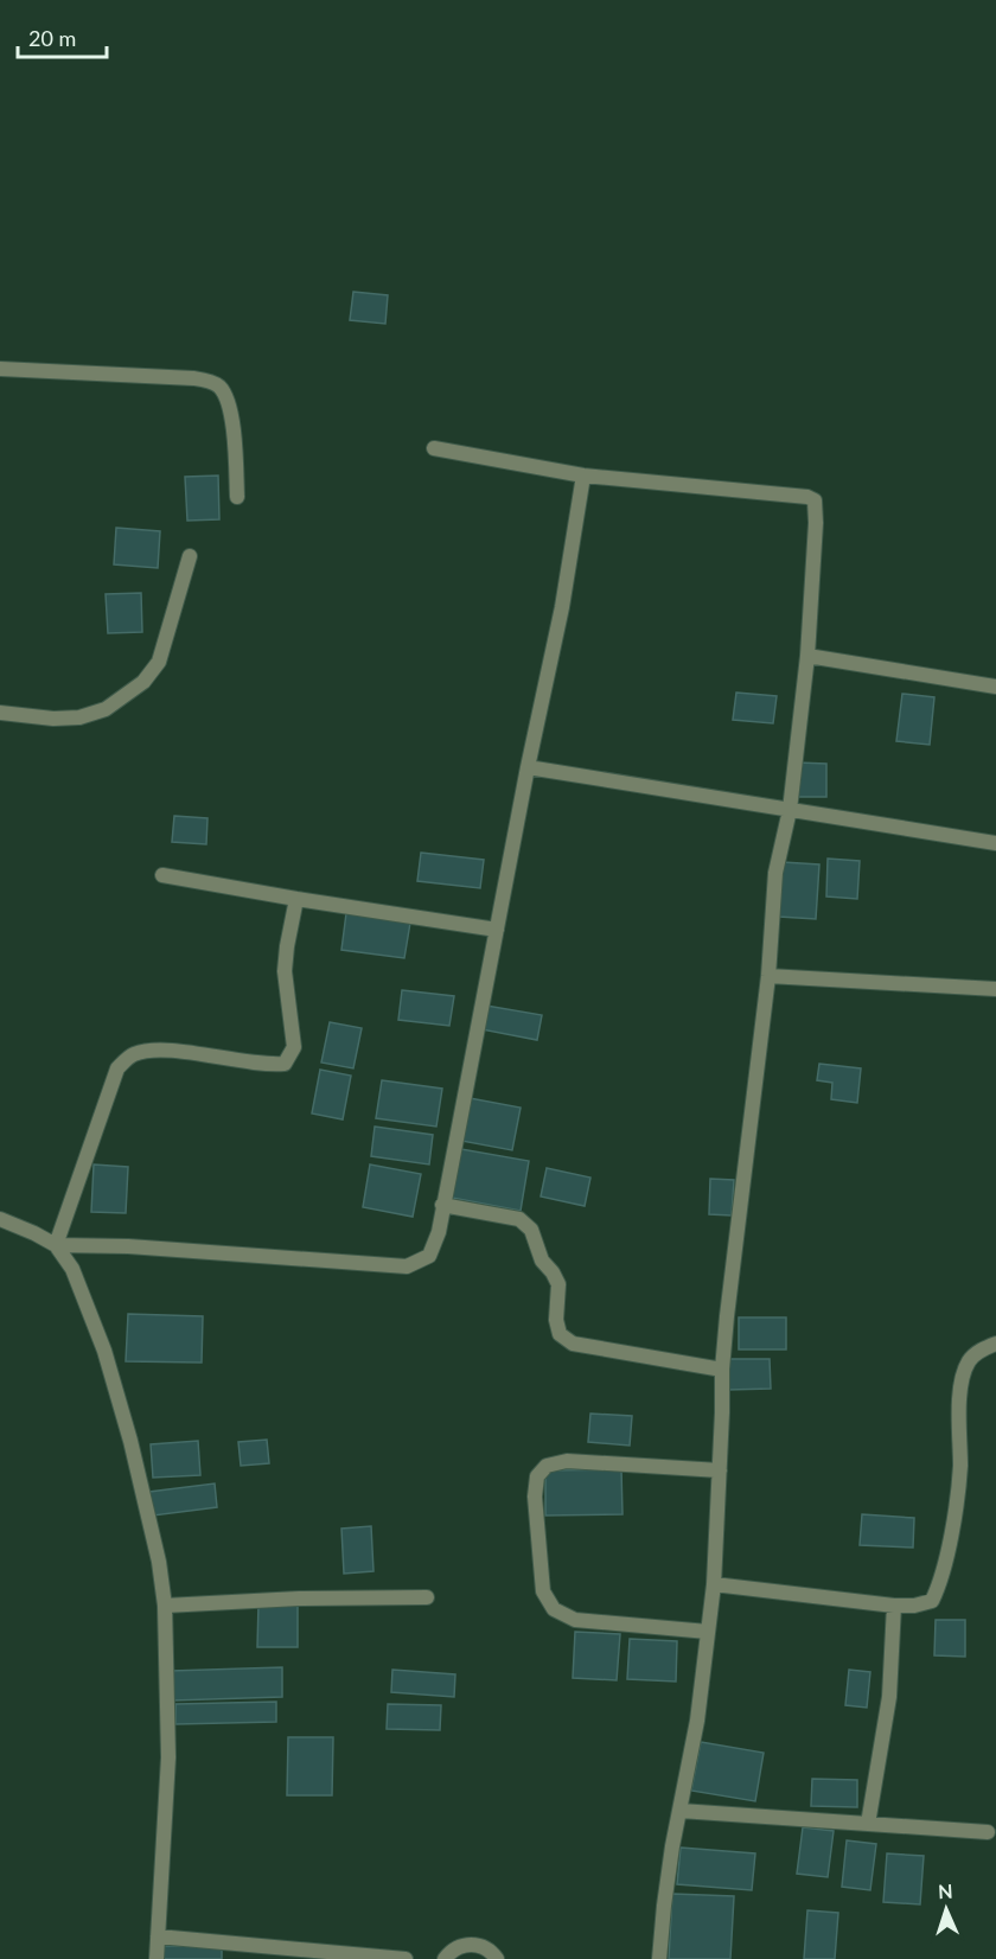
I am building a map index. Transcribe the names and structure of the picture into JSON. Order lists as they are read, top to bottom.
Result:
{
  "scale_bar": "20 m",
  "north": "top"
}
